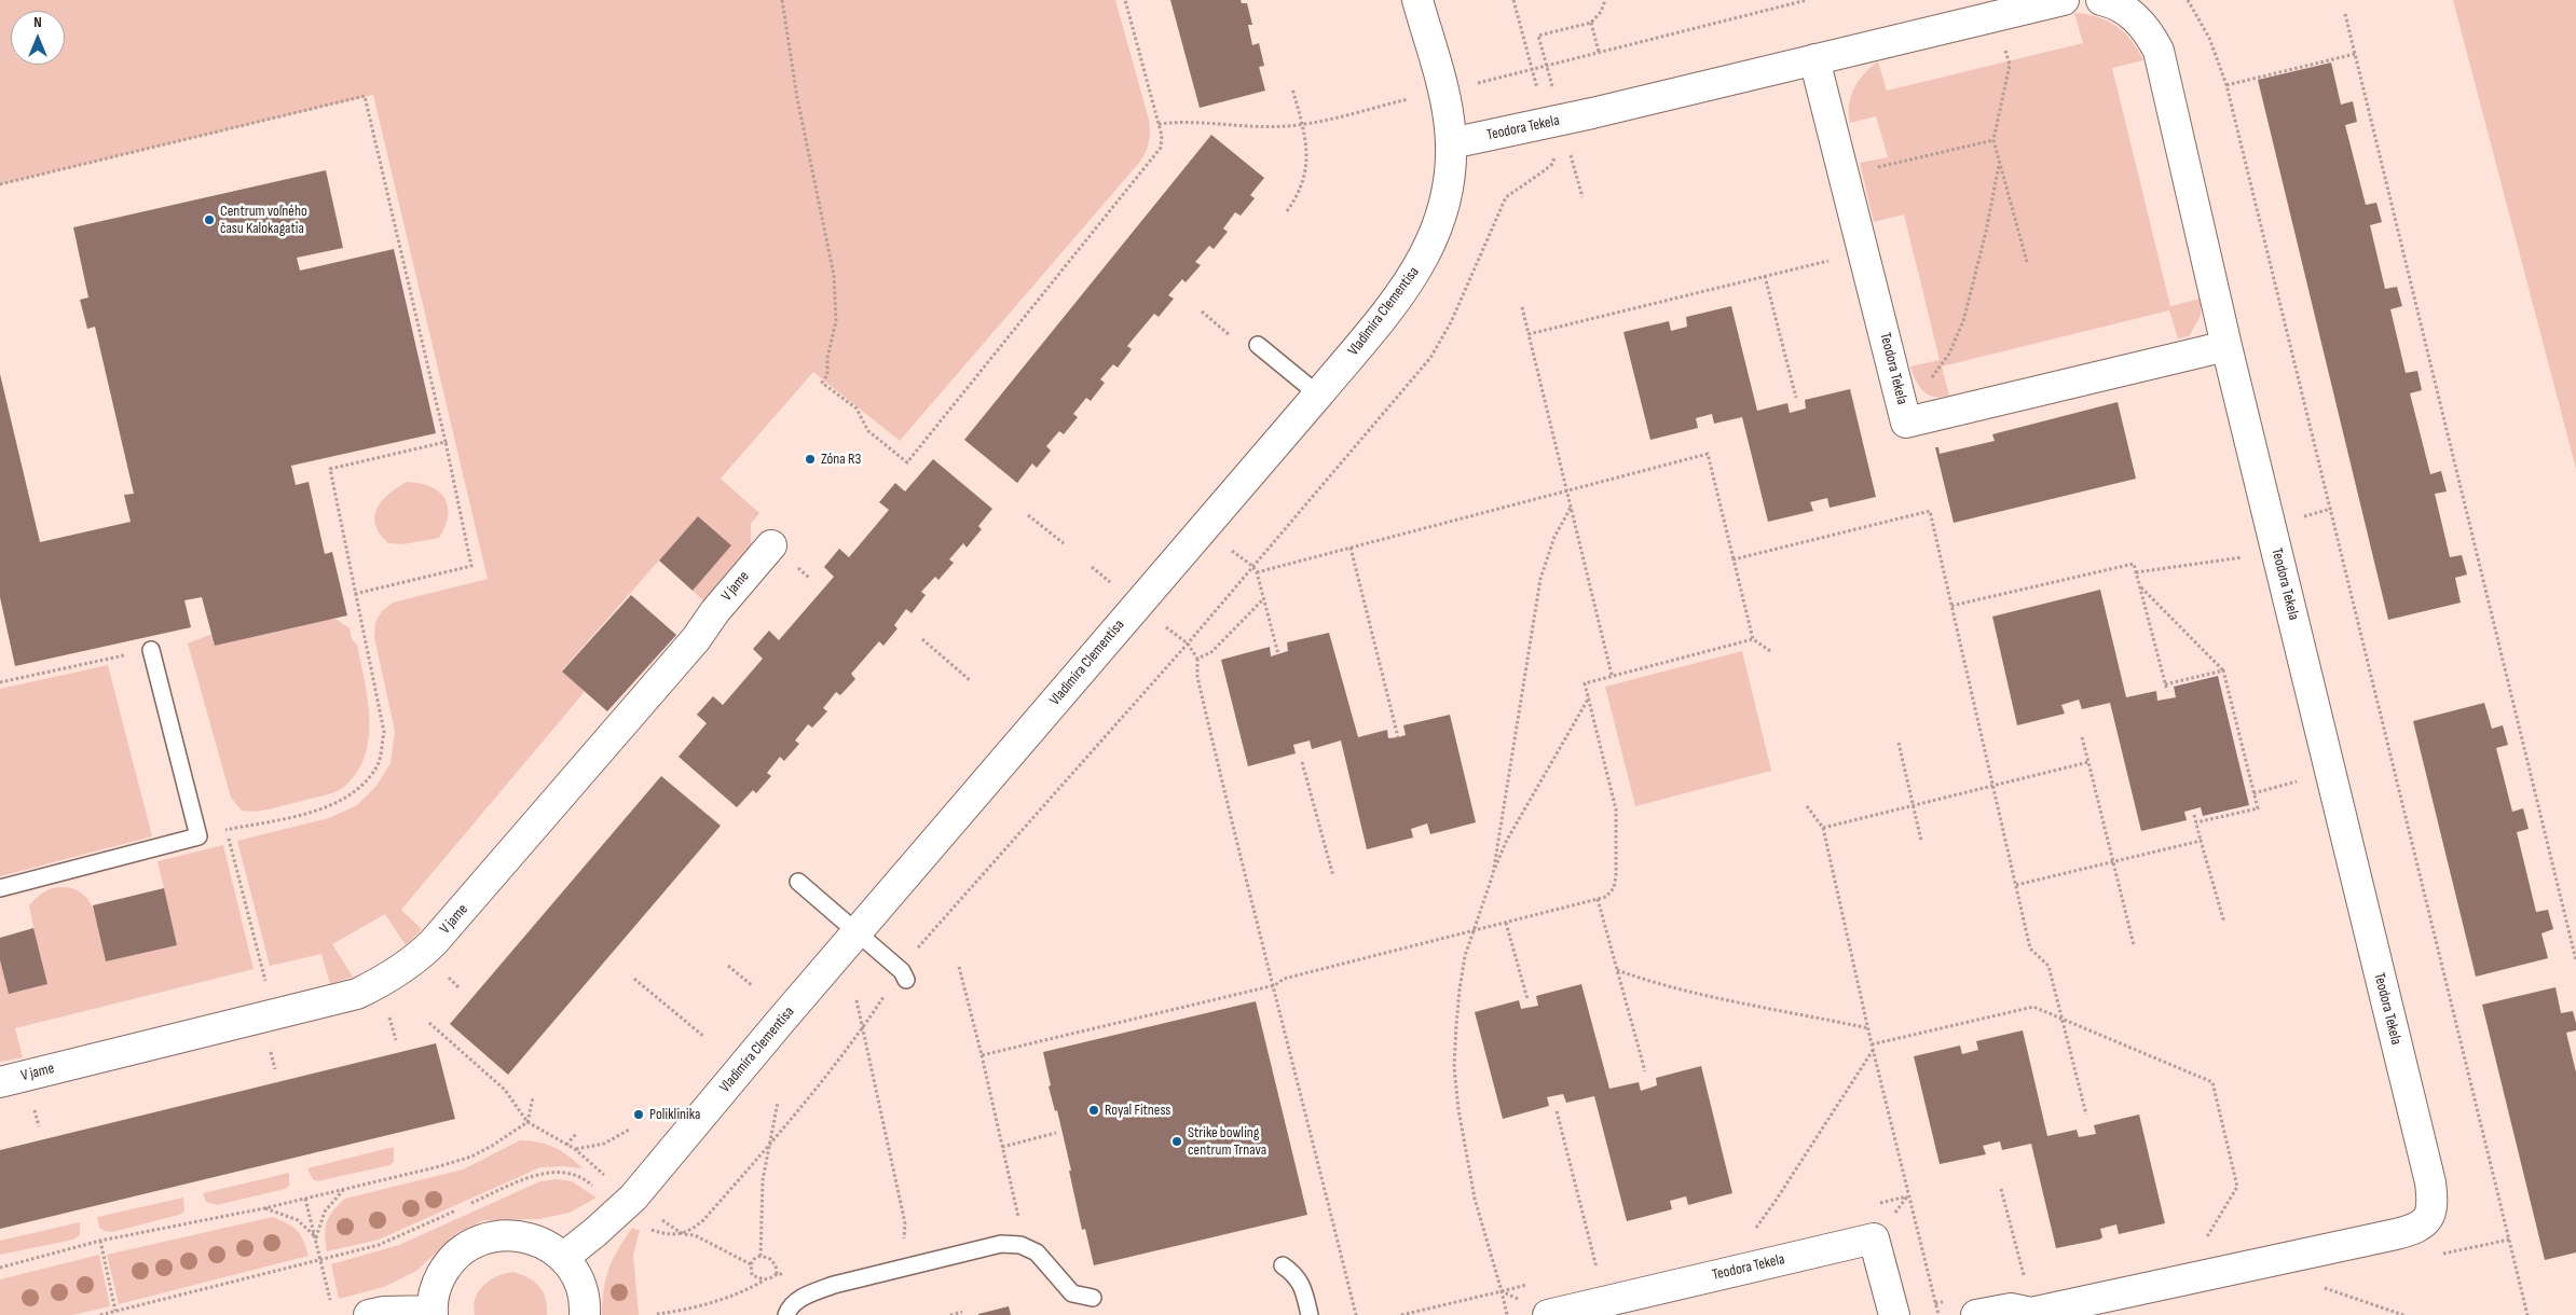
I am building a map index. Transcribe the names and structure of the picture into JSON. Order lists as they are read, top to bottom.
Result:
{
  "streets": {
    "street": ["Teodora Tekela", "Vladimíra Clementisa", "V jame"]
  },
  "crossings": [
    ["Teodora Tekela", "Vladimíra Clementisa"]
  ],
  "places": [
    "Centrum voľného času Kalokagatia",
    "Zóna R3",
    "Royal Fitness",
    "Poliklinika",
    "Strike bowling centrum Trnava"
  ],
  "north": "top"
}
